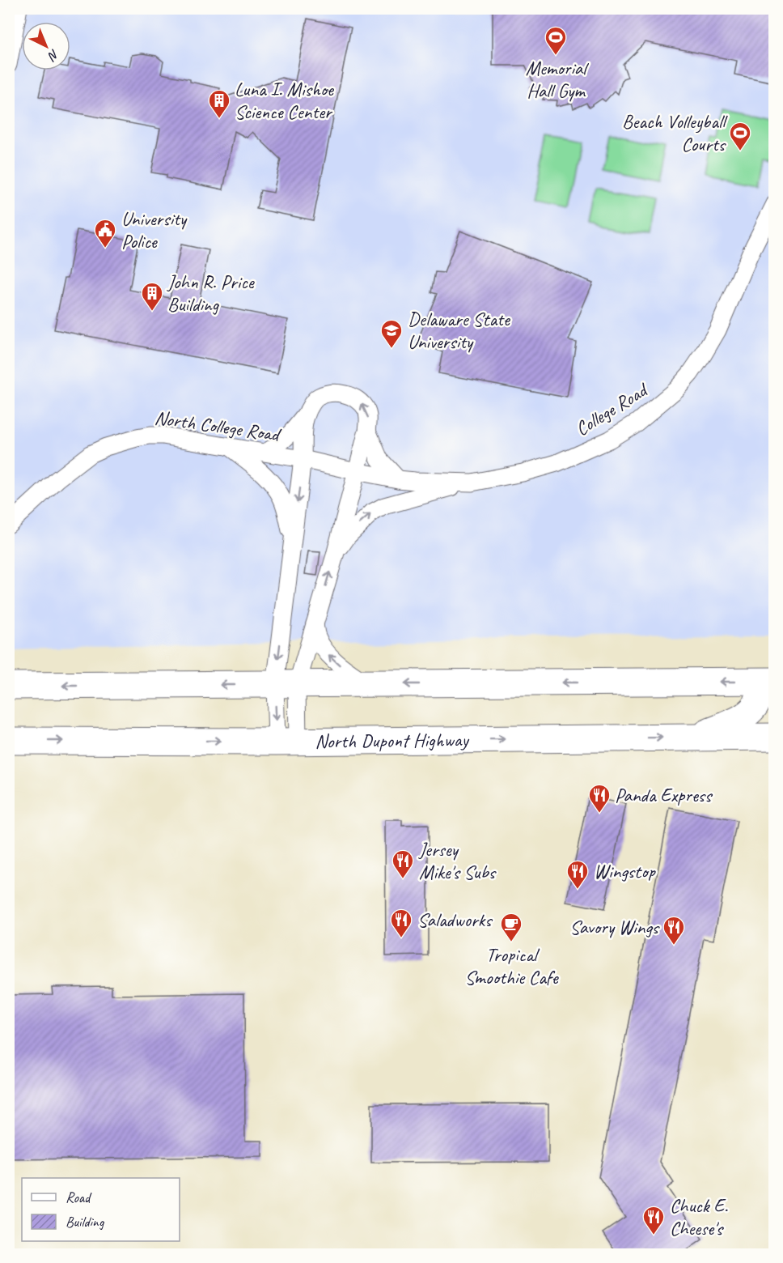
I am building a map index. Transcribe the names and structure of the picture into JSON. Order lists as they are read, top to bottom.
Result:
{
  "streets": {
    "highway": ["North Dupont Highway"],
    "street": ["College Road", "North College Road"]
  },
  "crossings": [
    ["College Road", "North College Road"]
  ],
  "places": {
    "sports": ["Memorial Hall Gym", "Beach Volleyball Courts"],
    "building": ["Luna I. Mishoe Science Center", "John R. Price Building"],
    "public building": ["University Police"],
    "school or university": ["Delaware State University"],
    "restaurant": [
      "Panda Express",
      "Jersey Mike's Subs",
      "Wingstop",
      "Saladworks",
      "Savory Wings",
      "Chuck E. Cheese's"
    ],
    "cafe": ["Tropical Smoothie Cafe"]
  },
  "legend": ["Road", "Building"],
  "north": "bottom right"
}
